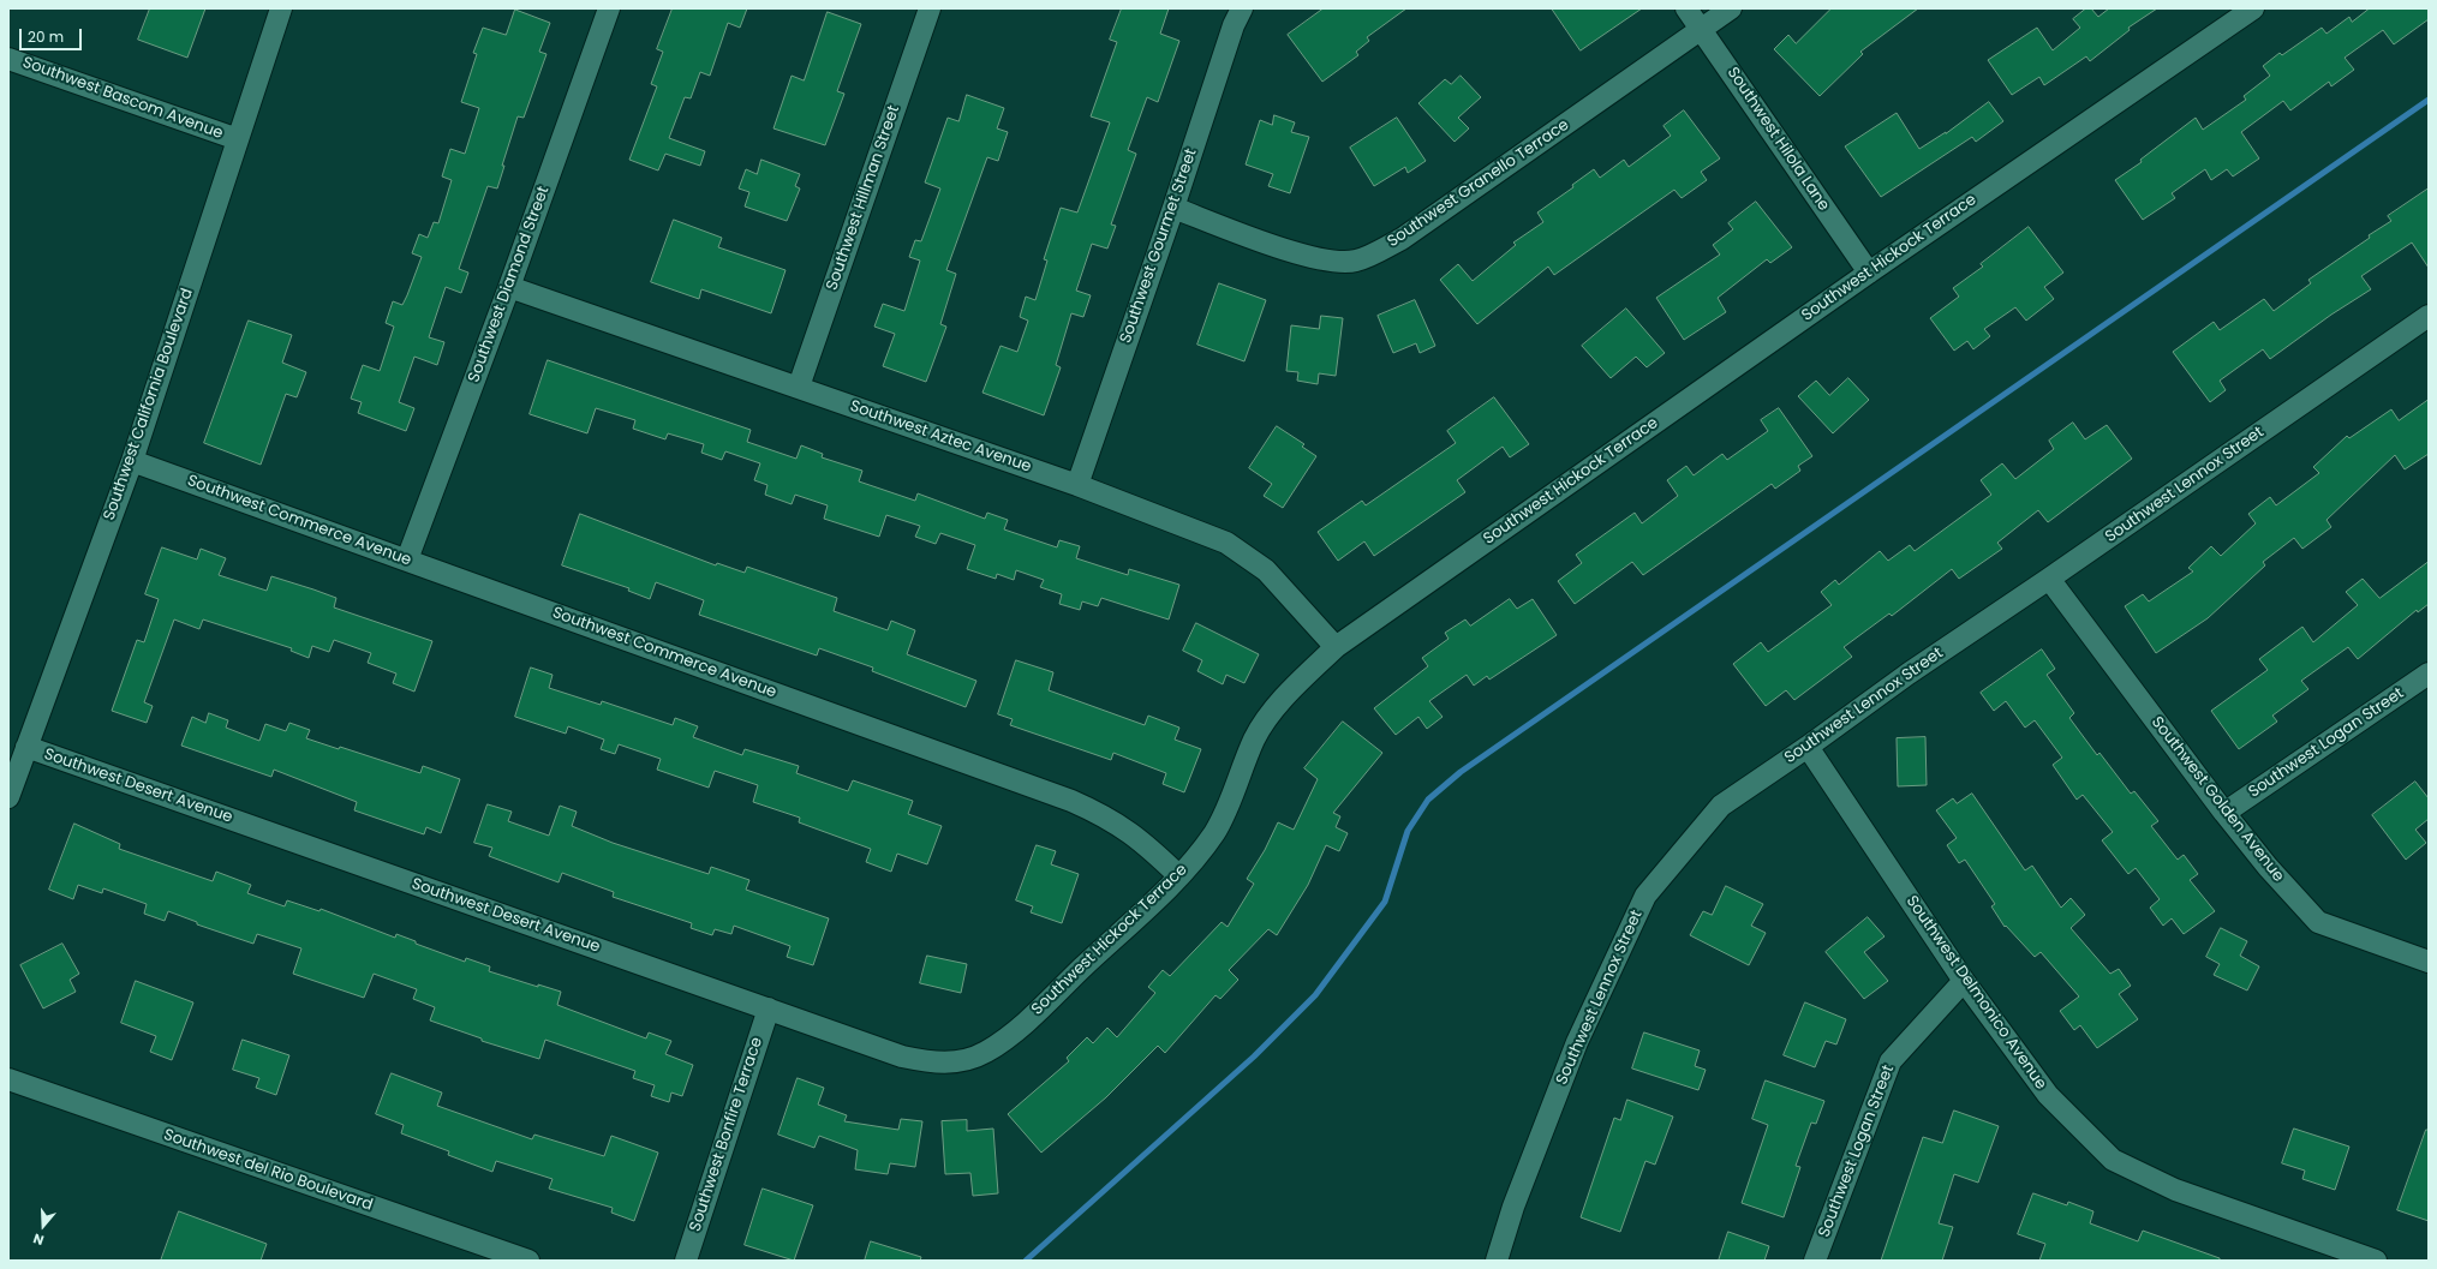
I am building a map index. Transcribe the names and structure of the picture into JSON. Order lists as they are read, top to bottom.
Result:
{
  "streets": {
    "street": [
      "Southwest Bascom Avenue",
      "Southwest Hilola Lane",
      "Southwest Granello Terrace",
      "Southwest Hillman Street",
      "Southwest Gourmet Street",
      "Southwest Hickock Terrace",
      "Southwest Diamond Street",
      "Southwest California Boulevard",
      "Southwest Aztec Avenue",
      "Southwest Lennox Street",
      "Southwest Commerce Avenue",
      "Southwest Logan Street",
      "Southwest Desert Avenue",
      "Southwest Golden Avenue",
      "Southwest Delmonico Avenue",
      "Southwest Bonfire Terrace",
      "Southwest del Rio Boulevard"
    ]
  },
  "crossings": [
    ["Southwest Bascom Avenue", "Southwest California Boulevard"],
    ["Southwest Hilola Lane", "Southwest Granello Terrace"],
    ["Southwest Hilola Lane", "Southwest Hickock Terrace"],
    ["Southwest Granello Terrace", "Southwest Gourmet Street"],
    ["Southwest Hillman Street", "Southwest Aztec Avenue"],
    ["Southwest Gourmet Street", "Southwest Aztec Avenue"],
    ["Southwest Hickock Terrace", "Southwest Aztec Avenue"],
    ["Southwest Hickock Terrace", "Southwest Commerce Avenue"],
    ["Southwest Hickock Terrace", "Southwest Desert Avenue"],
    ["Southwest Diamond Street", "Southwest Aztec Avenue"],
    ["Southwest Diamond Street", "Southwest Commerce Avenue"],
    ["Southwest California Boulevard", "Southwest Commerce Avenue"],
    ["Southwest California Boulevard", "Southwest Desert Avenue"],
    ["Southwest Lennox Street", "Southwest Golden Avenue"],
    ["Southwest Lennox Street", "Southwest Delmonico Avenue"],
    ["Southwest Logan Street", "Southwest Golden Avenue"],
    ["Southwest Logan Street", "Southwest Delmonico Avenue"],
    ["Southwest Desert Avenue", "Southwest Bonfire Terrace"]
  ],
  "scale_bar": "20 m",
  "north": "bottom"
}
